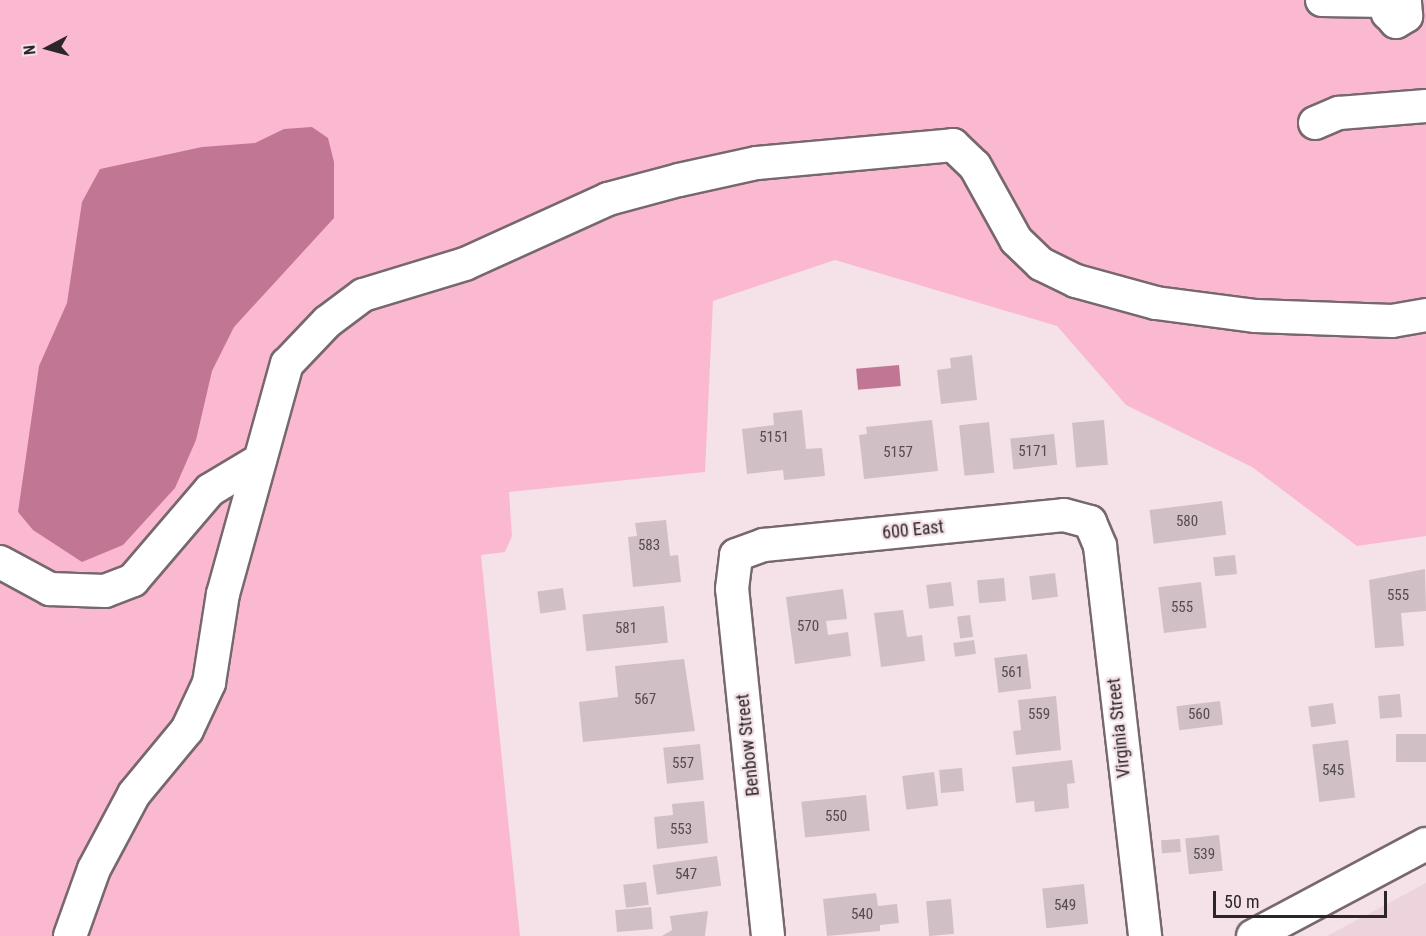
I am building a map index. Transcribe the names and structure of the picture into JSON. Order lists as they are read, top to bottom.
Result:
{
  "streets": {
    "street": ["600 East", "Virginia Street", "Benbow Street"]
  },
  "crossings": [
    ["600 East", "Virginia Street"],
    ["600 East", "Benbow Street"]
  ],
  "house_numbers": [
    "5151",
    "5171",
    "5157",
    "580",
    "583",
    "555",
    "555",
    "570",
    "581",
    "561",
    "567",
    "559",
    "560",
    "557",
    "545",
    "550",
    "553",
    "539",
    "547",
    "549",
    "540"
  ],
  "scale_bar": "50 m",
  "north": "left"
}
